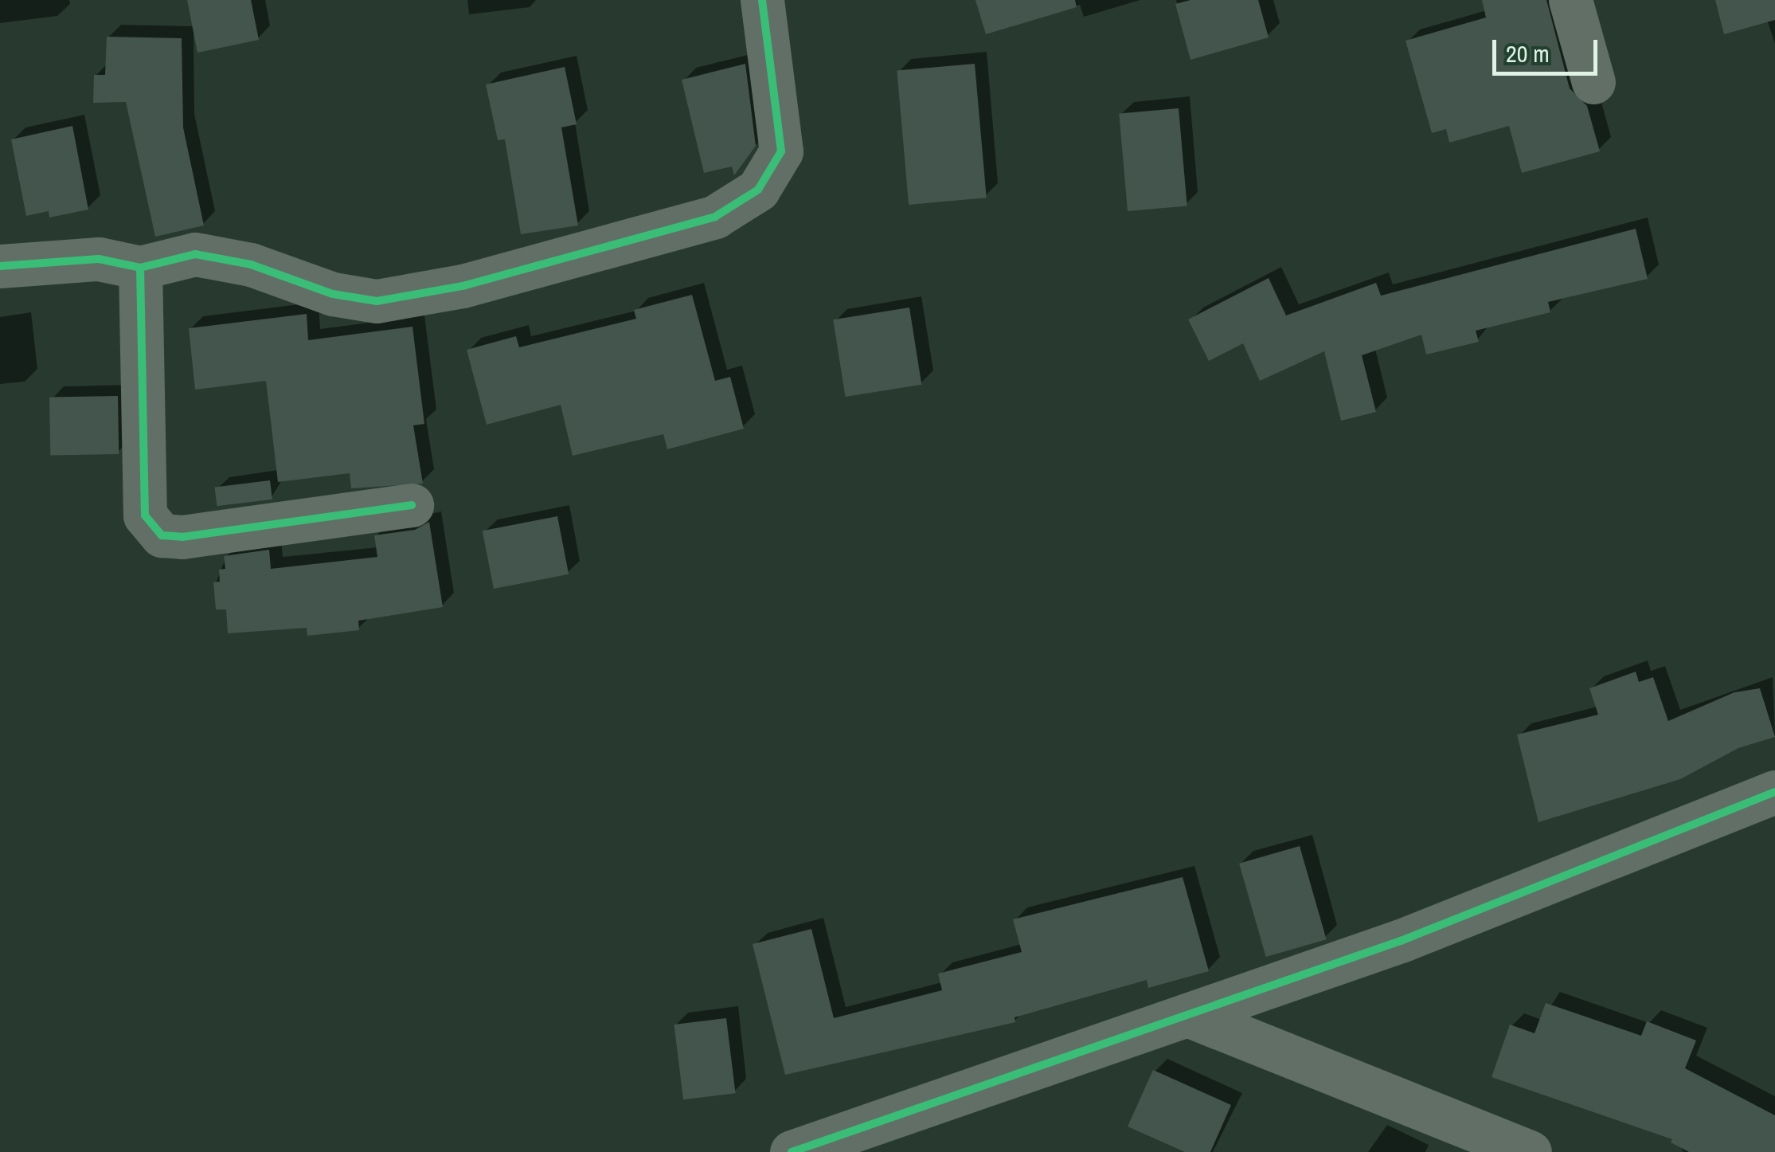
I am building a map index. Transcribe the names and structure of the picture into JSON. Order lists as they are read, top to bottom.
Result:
{
  "scale_bar": "20 m"
}
